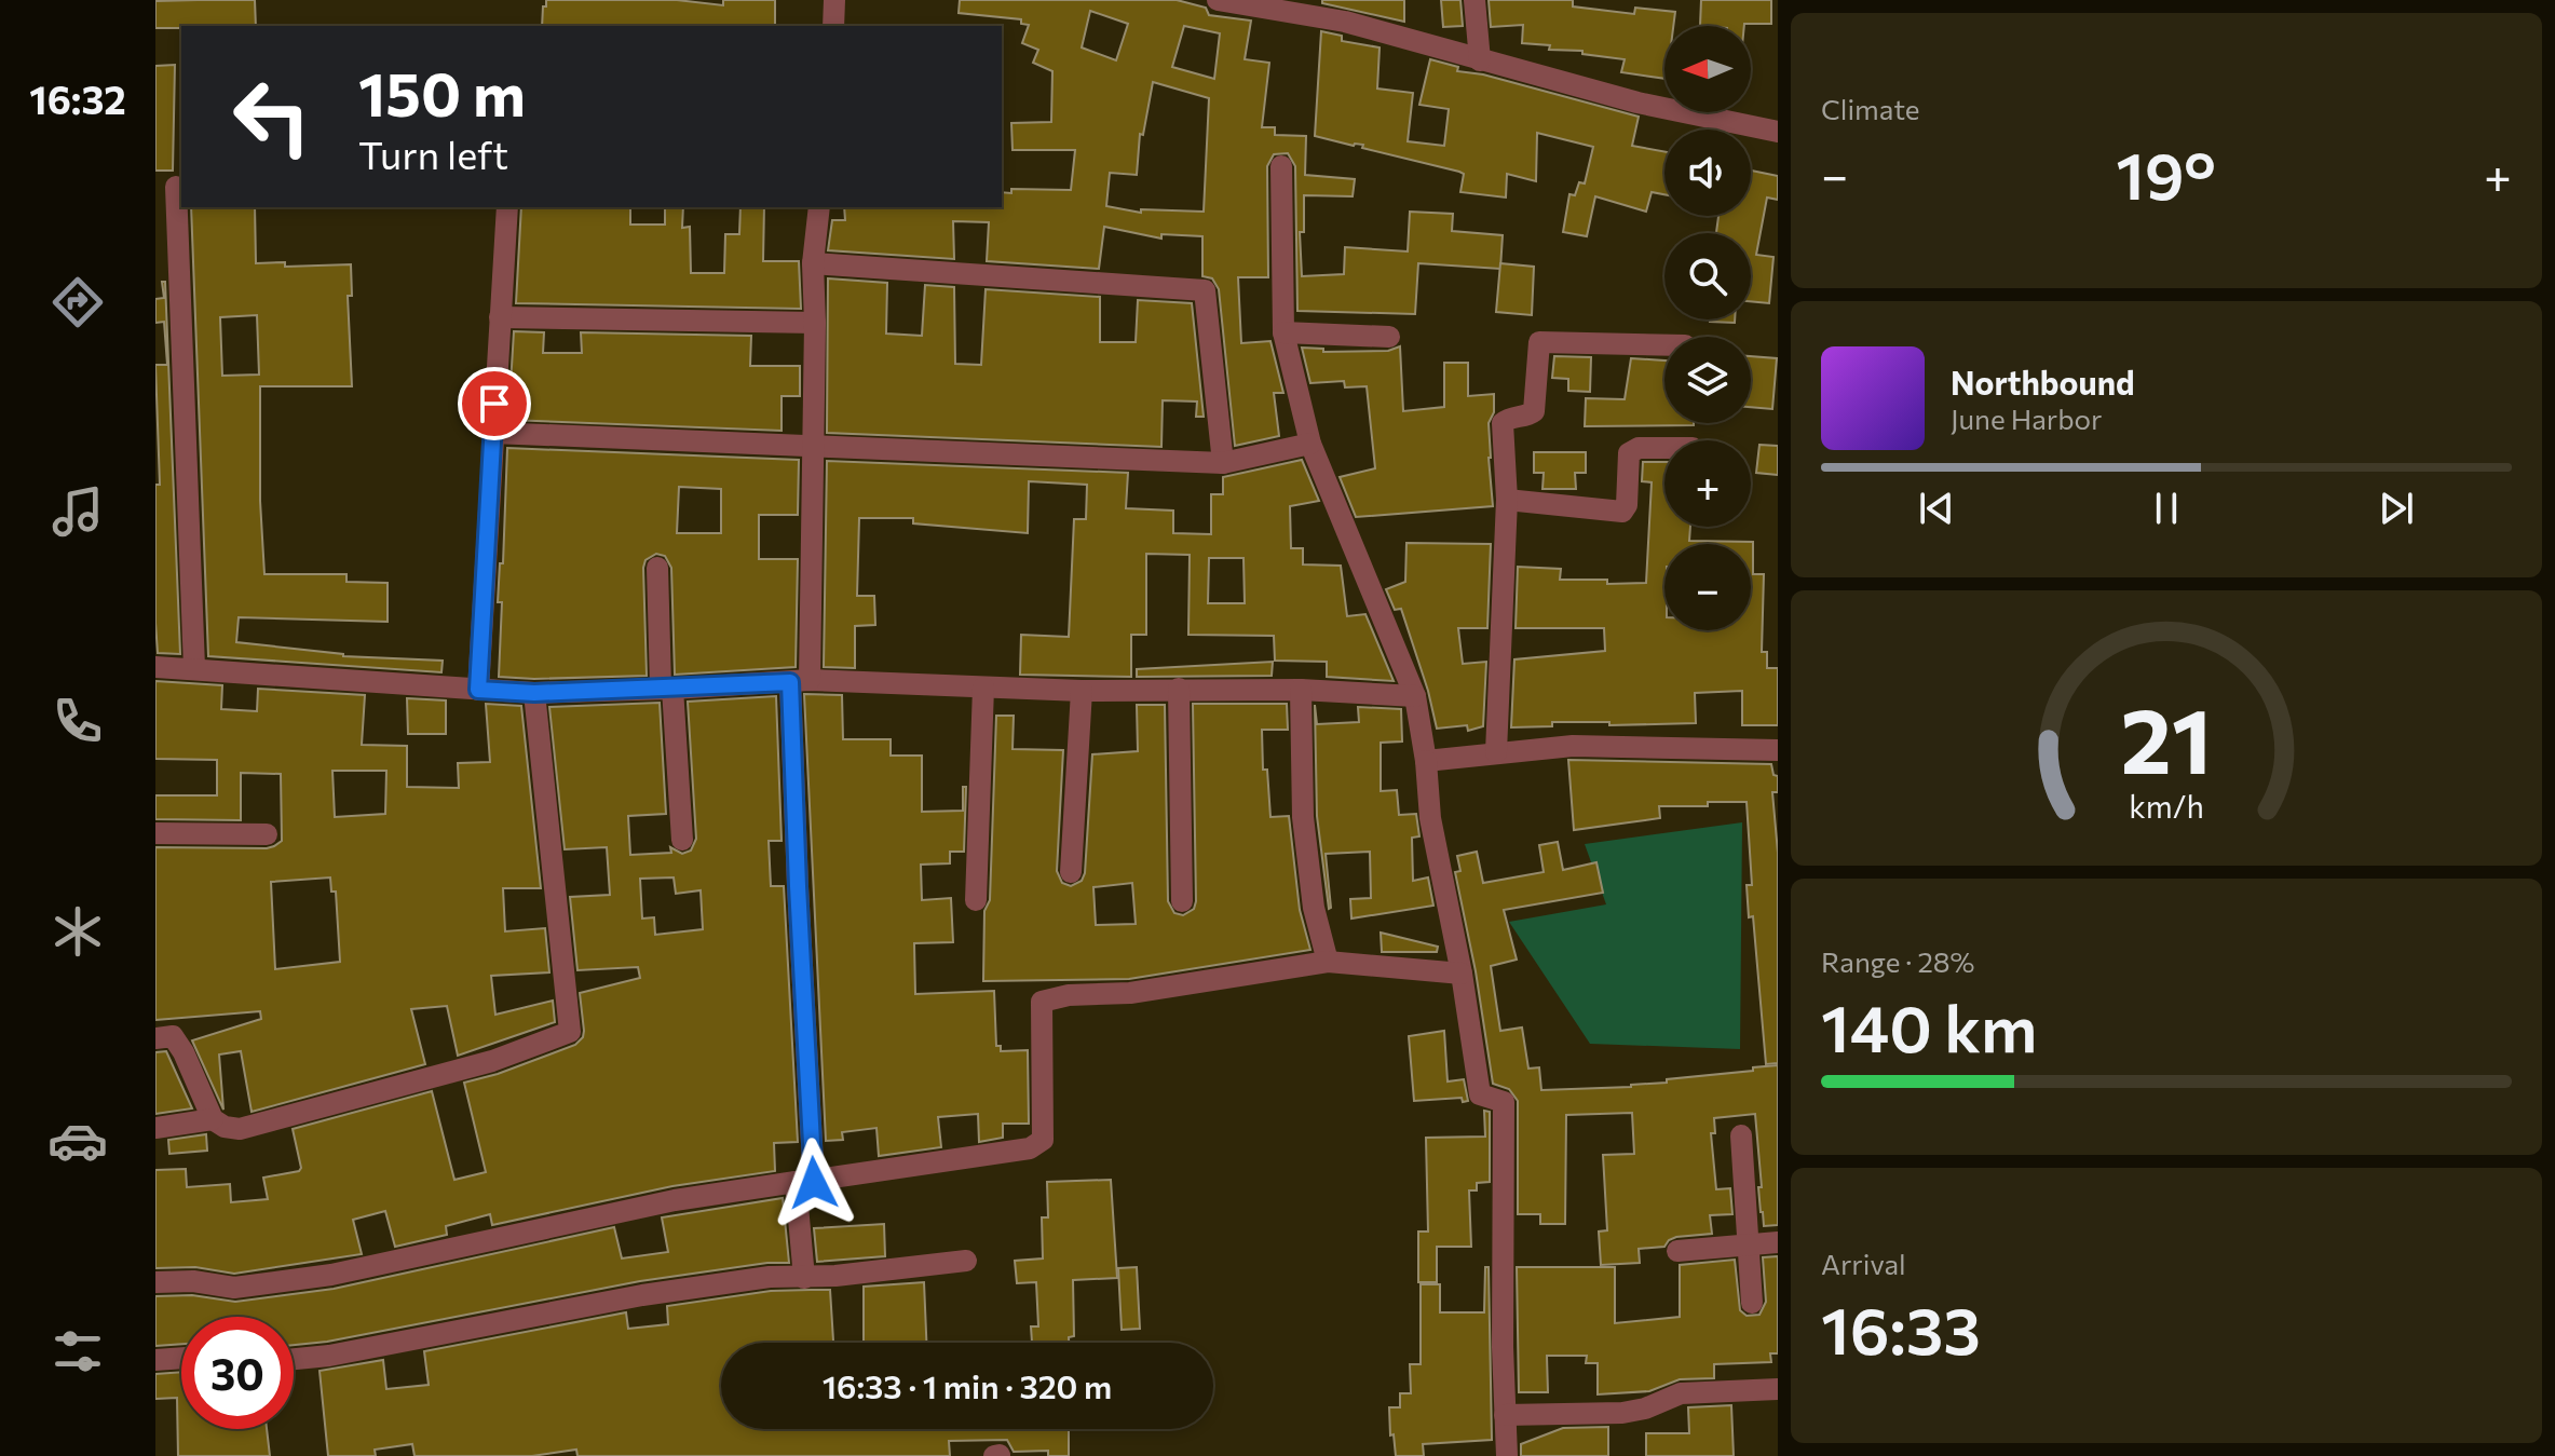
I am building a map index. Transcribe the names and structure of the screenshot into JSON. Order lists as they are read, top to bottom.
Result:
{
  "north": "left",
  "page": {
    "tabs": "16:32",
    "tile": [
      "Climate",
      ["Range · 28%", "140 km"],
      ["Arrival", "16:33"]
    ],
    "map_buttons": ["+", "−"],
    "turn": ["150 m", "Turn left"],
    "heat": ["−", "19°", "+"],
    "song": ["Northbound", "June Harbor"],
    "limit": "30",
    "trip": "16:33 · 1 min · 320 m",
    "gauge": ["21", "km/h"]
  }
}
